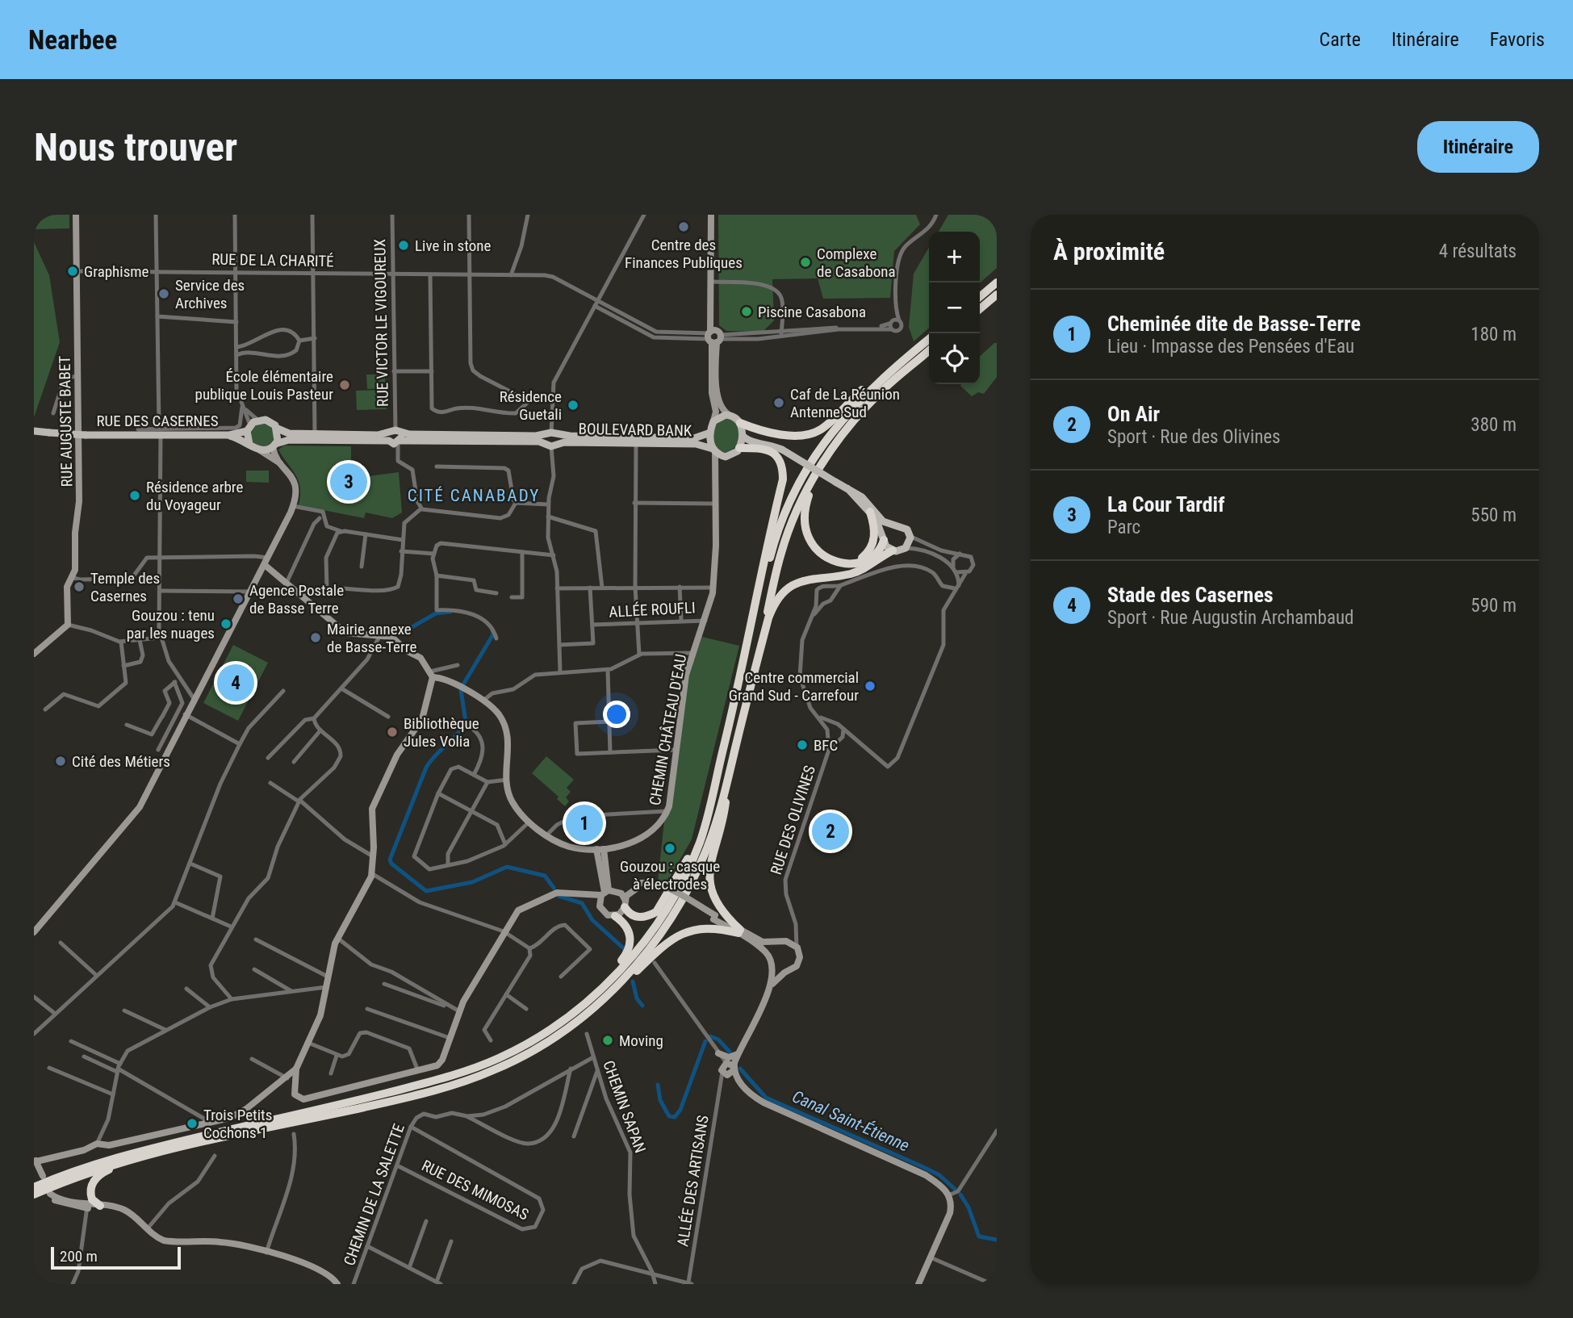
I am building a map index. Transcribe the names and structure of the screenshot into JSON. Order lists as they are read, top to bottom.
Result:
{
  "streets": {
    "main road": ["RUE DES CASERNES", "BOULEVARD BANK"],
    "street": [
      "RUE DE LA CHARITÉ",
      "RUE VICTOR LE VIGOUREUX",
      "RUE AUGUSTE BABET",
      "ALLÉE ROUFLI",
      "CHEMIN CHÂTEAU D'EAU",
      "RUE DES OLIVINES",
      "CHEMIN SAPAN",
      "ALLÉE DES ARTISANS",
      "RUE DES MIMOSAS",
      "CHEMIN DE LA SALETTE"
    ]
  },
  "crossings": [
    ["RUE DE LA CHARITÉ", "RUE VICTOR LE VIGOUREUX"],
    ["RUE DE LA CHARITÉ", "RUE AUGUSTE BABET"],
    ["RUE VICTOR LE VIGOUREUX", "BOULEVARD BANK"],
    ["BOULEVARD BANK", "CHEMIN CHÂTEAU D'EAU"],
    ["ALLÉE ROUFLI", "CHEMIN CHÂTEAU D'EAU"],
    ["RUE DES MIMOSAS", "CHEMIN DE LA SALETTE"]
  ],
  "districts": ["CITÉ CANABADY"],
  "water": ["Canal Saint-Étienne"],
  "places": [
    "Centre des Finances Publiques",
    "Live in stone",
    "Complexe de Casabona",
    "Graphisme",
    "Service des Archives",
    "Piscine Casabona",
    "École élémentaire publique Louis Pasteur",
    "Caf de La Réunion Antenne Sud",
    "Résidence Guetali",
    "Résidence arbre du Voyageur",
    "Temple des Casernes",
    "Agence Postale de Basse Terre",
    "Gouzou : tenu par les nuages",
    "Mairie annexe de Basse-Terre",
    "Centre commercial Grand Sud - Carrefour",
    "Bibliothèque Jules Volia",
    "BFC",
    "Cité des Métiers",
    "Gouzou : casque à électrodes",
    "Moving",
    "Trois Petits Cochons 1"
  ],
  "scale_bar": "200 m",
  "page": {
    "header": "Nearbee",
    "nav": ["Carte", "Itinéraire", "Favoris"],
    "buttons": "Itinéraire",
    "title": "Nous trouver",
    "heading": ["À proximité", "4 résultats"],
    "map_buttons": ["+", "−"],
    "list": [
      {
        "mark": "1",
        "name": "Cheminée dite de Basse-Terre",
        "note": "Lieu · Impasse des Pensées d'Eau",
        "value": "180 m"
      },
      {
        "mark": "2",
        "name": "On Air",
        "note": "Sport · Rue des Olivines",
        "value": "380 m"
      },
      {
        "mark": "3",
        "name": "La Cour Tardif",
        "note": "Parc",
        "value": "550 m"
      },
      {
        "mark": "4",
        "name": "Stade des Casernes",
        "note": "Sport · Rue Augustin Archambaud",
        "value": "590 m"
      }
    ],
    "pins": [
      "3",
      "4",
      "1",
      "2"
    ],
    "scale": "200 m"
  }
}
